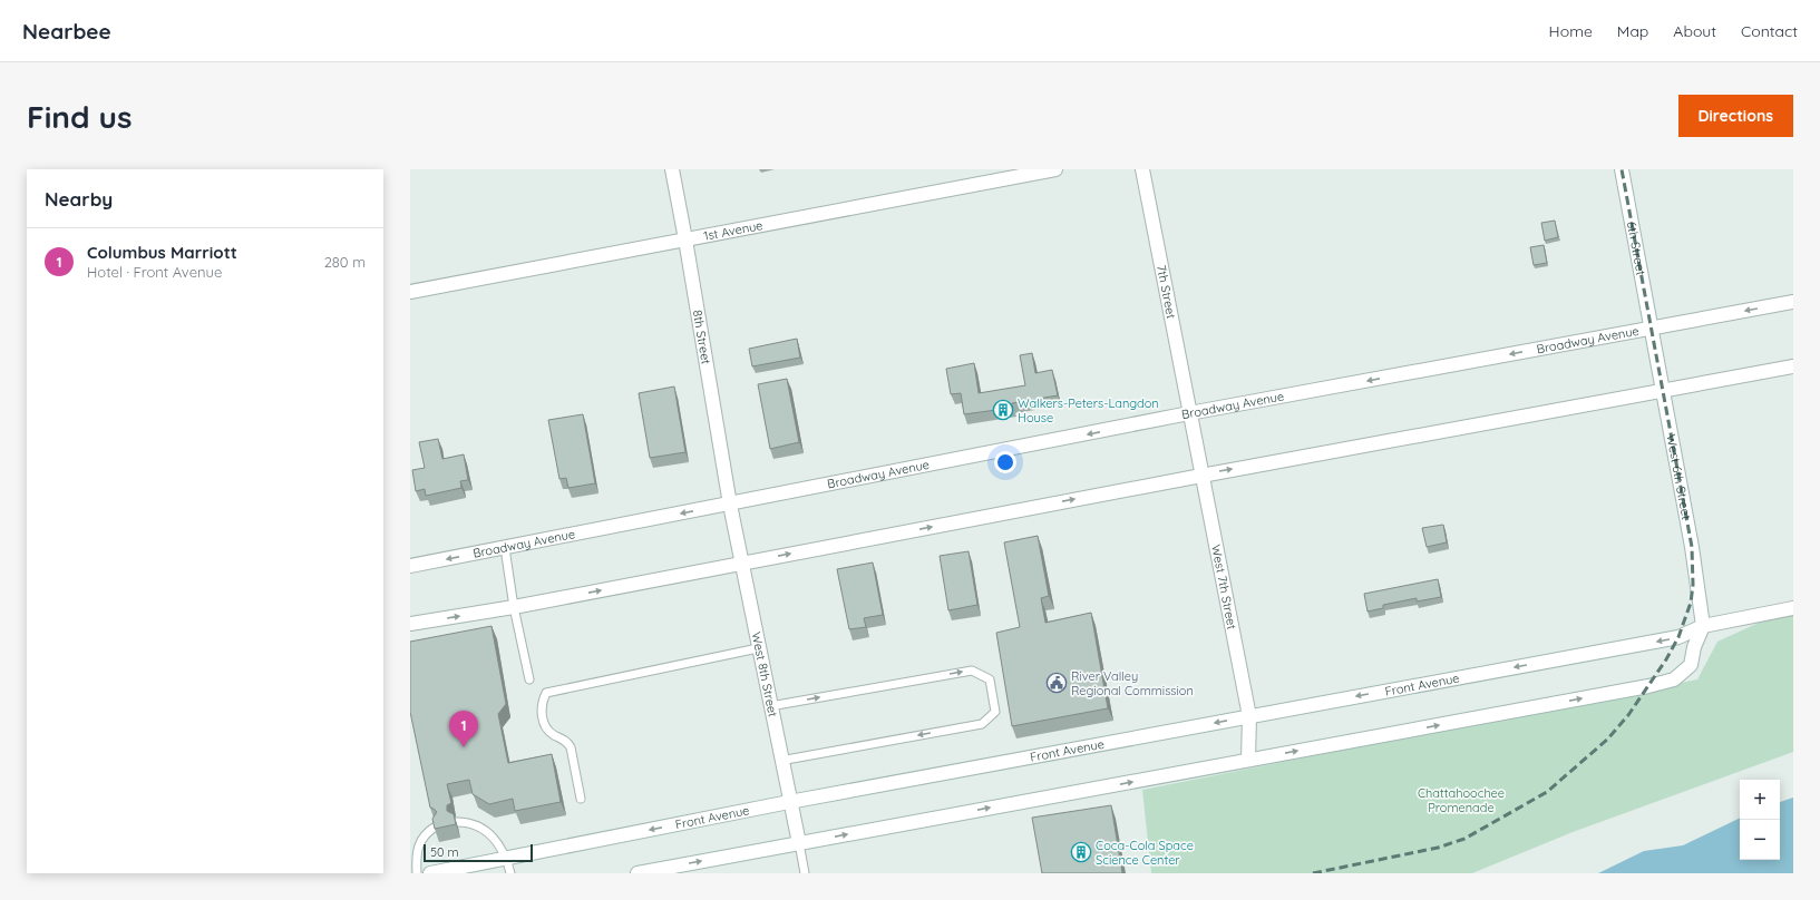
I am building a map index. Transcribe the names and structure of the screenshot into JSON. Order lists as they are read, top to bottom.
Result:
{
  "streets": {
    "street": [
      "1st Avenue",
      "6th Street",
      "7th Street",
      "8th Street",
      "Broadway Avenue",
      "West 6th Street",
      "West 7th Street",
      "West 8th Street",
      "Front Avenue"
    ]
  },
  "crossings": [
    ["1st Avenue", "8th Street"],
    ["6th Street", "Broadway Avenue"],
    ["6th Street", "West 6th Street"],
    ["7th Street", "Broadway Avenue"],
    ["7th Street", "West 7th Street"],
    ["8th Street", "Broadway Avenue"],
    ["8th Street", "West 8th Street"],
    ["Broadway Avenue", "West 6th Street"],
    ["Broadway Avenue", "West 7th Street"],
    ["Broadway Avenue", "West 8th Street"],
    ["West 6th Street", "Front Avenue"],
    ["West 7th Street", "Front Avenue"],
    ["West 8th Street", "Front Avenue"]
  ],
  "parks": ["Chattahoochee Promenade"],
  "places": {
    "building": ["Walkers-Peters-Langdon House", "Coca-Cola Space Science Center"],
    "public building": ["River Valley Regional Commission"]
  },
  "scale_bar": "50 m",
  "page": {
    "header": "Nearbee",
    "nav": [
      "Home",
      "Map",
      "About",
      "Contact"
    ],
    "buttons": "Directions",
    "title": "Find us",
    "heading": "Nearby",
    "list": [
      {
        "mark": "1",
        "name": "Columbus Marriott",
        "note": "Hotel · Front Avenue",
        "value": "280 m"
      }
    ],
    "pins": "1",
    "map_buttons": ["+", "−"],
    "scale": "50 m"
  }
}
